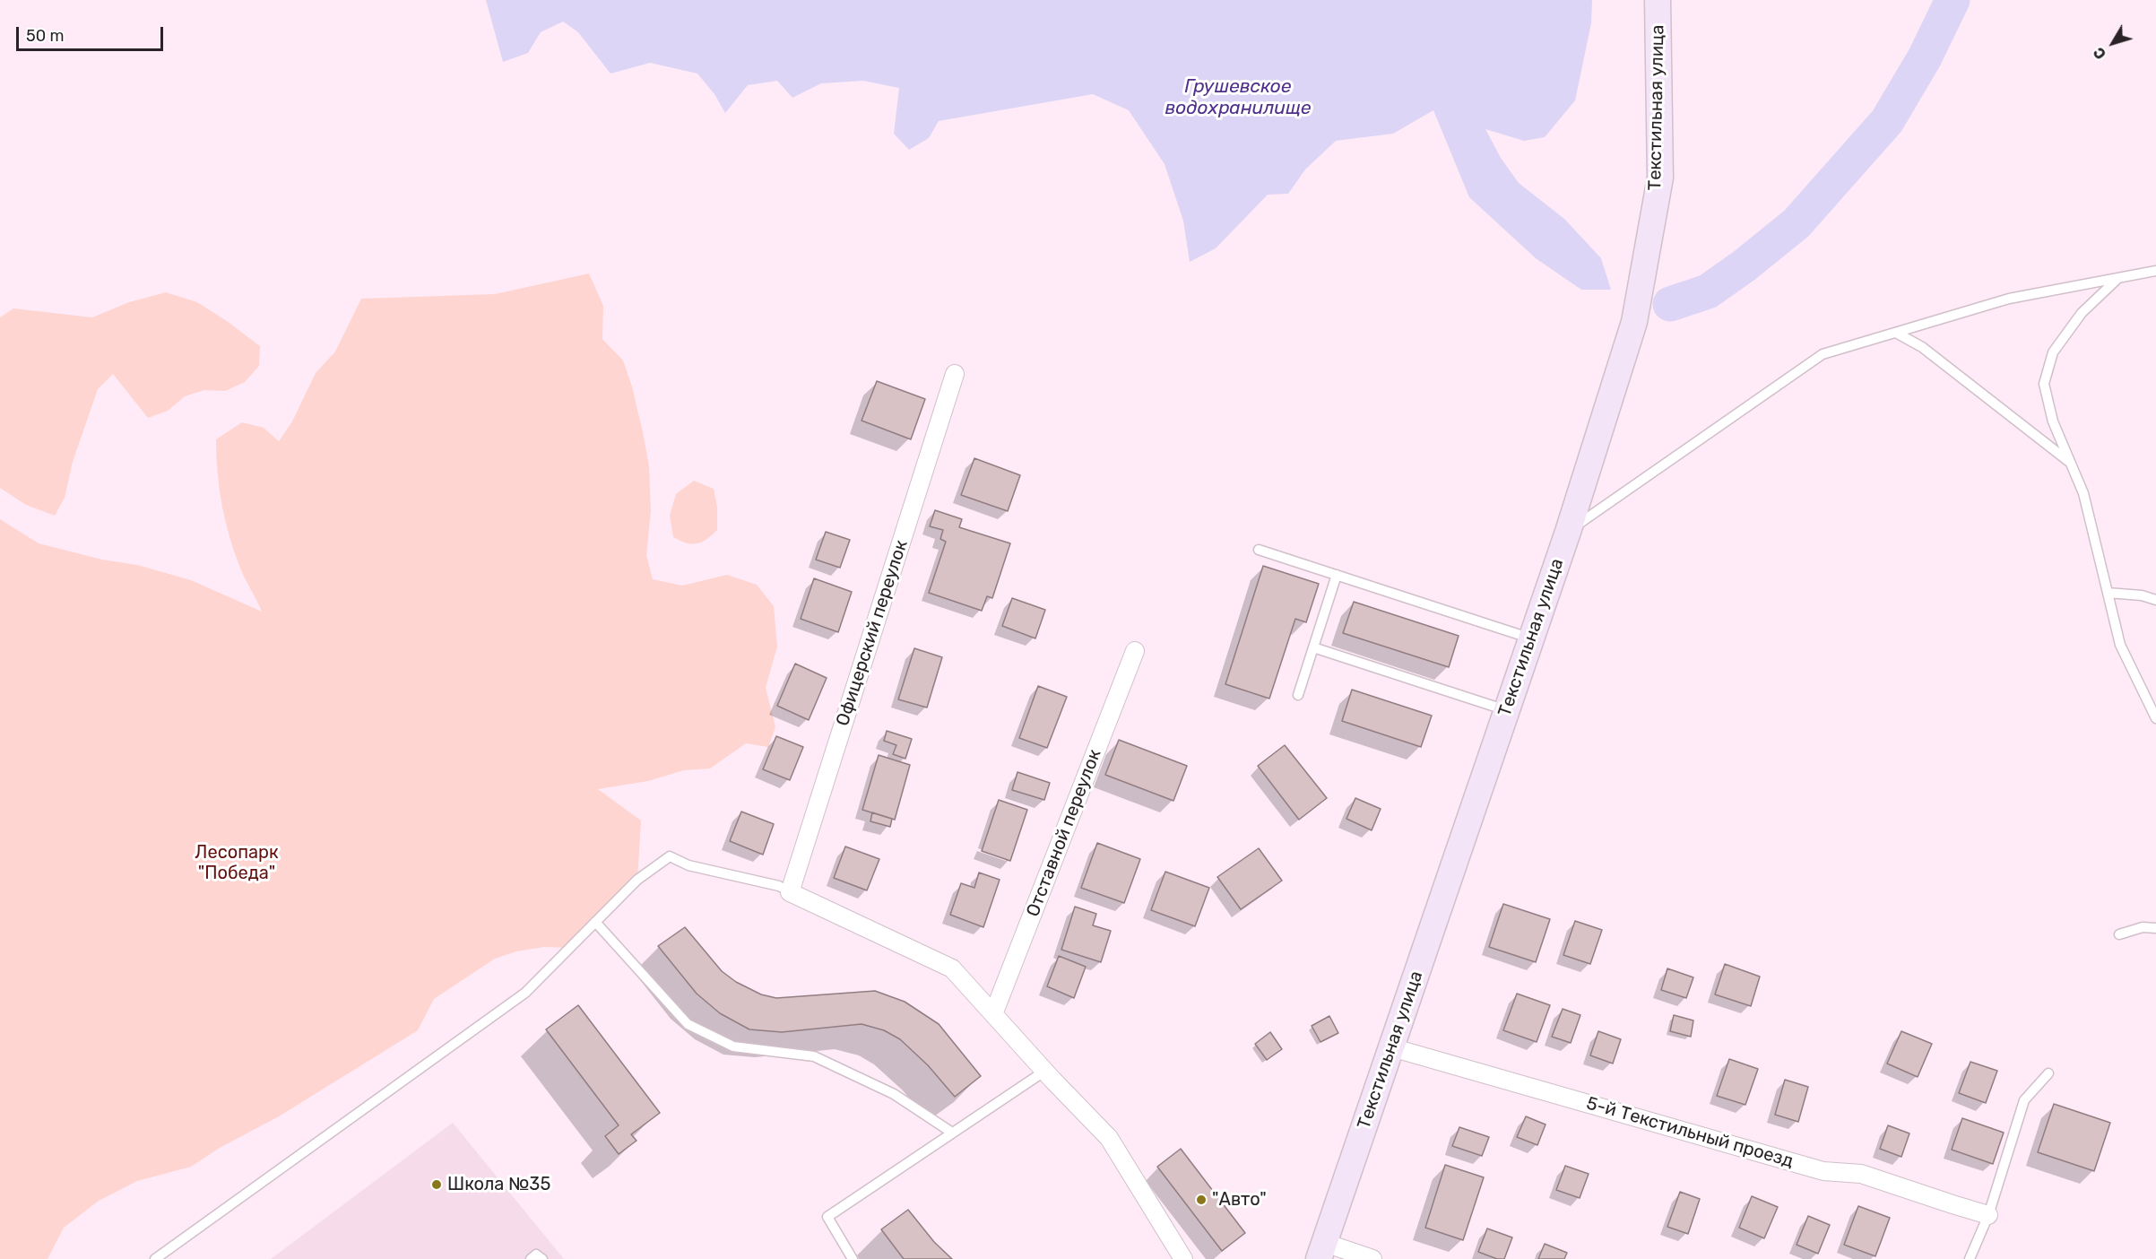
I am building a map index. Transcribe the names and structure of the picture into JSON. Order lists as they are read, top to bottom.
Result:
{
  "streets": {
    "main road": ["Текстильная улица"],
    "street": ["Офицерский переулок", "Отставной переулок", "5-й Текстильный проезд"]
  },
  "crossings": [
    ["Текстильная улица", "5-й Текстильный проезд"]
  ],
  "water": ["Грушевское водохранилище"],
  "parks": ["Лесопарк \"Победа\""],
  "places": ["Школа №35", "\"Авто\""],
  "scale_bar": "50 m",
  "north": "bottom left"
}
